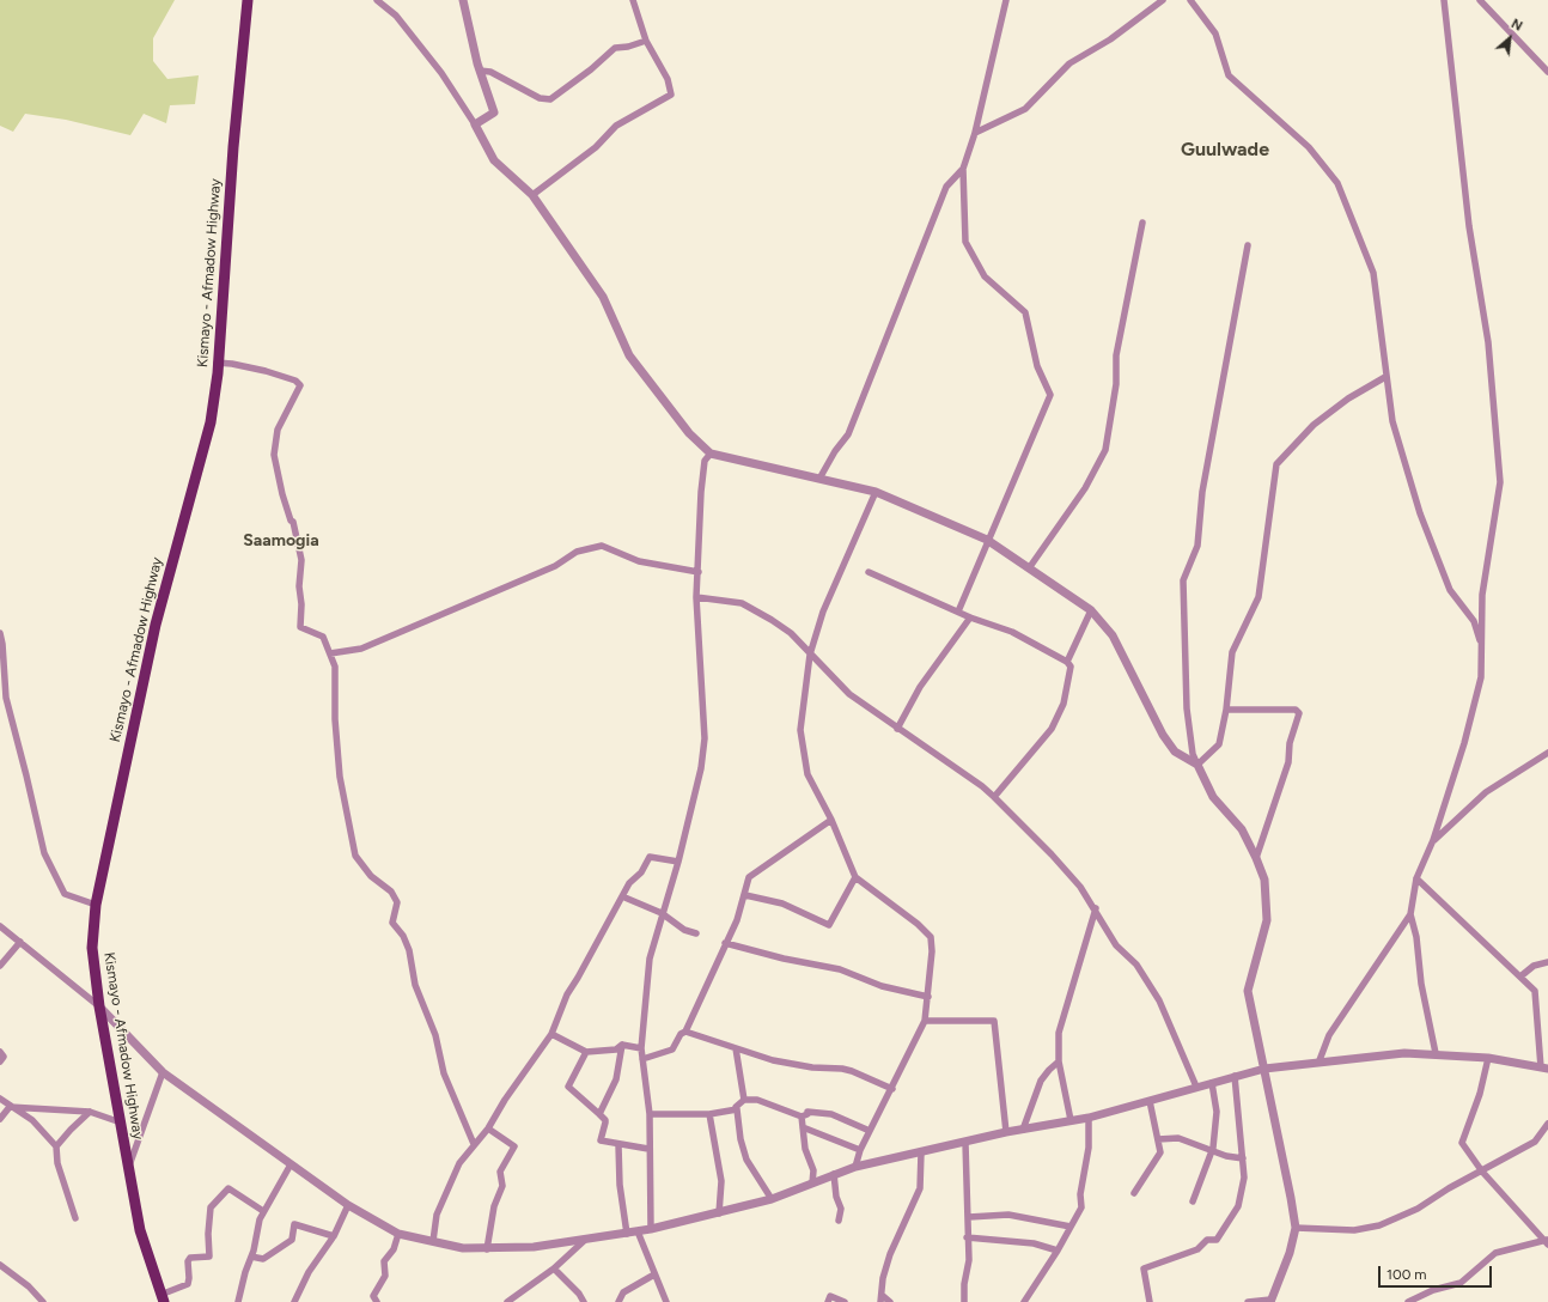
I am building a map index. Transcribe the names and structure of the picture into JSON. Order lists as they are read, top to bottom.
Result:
{
  "streets": {
    "main road": ["Kismayo - Afmadow Highway"]
  },
  "districts": ["Guulwade", "Saamogia"],
  "scale_bar": "100 m",
  "north": "top right"
}
